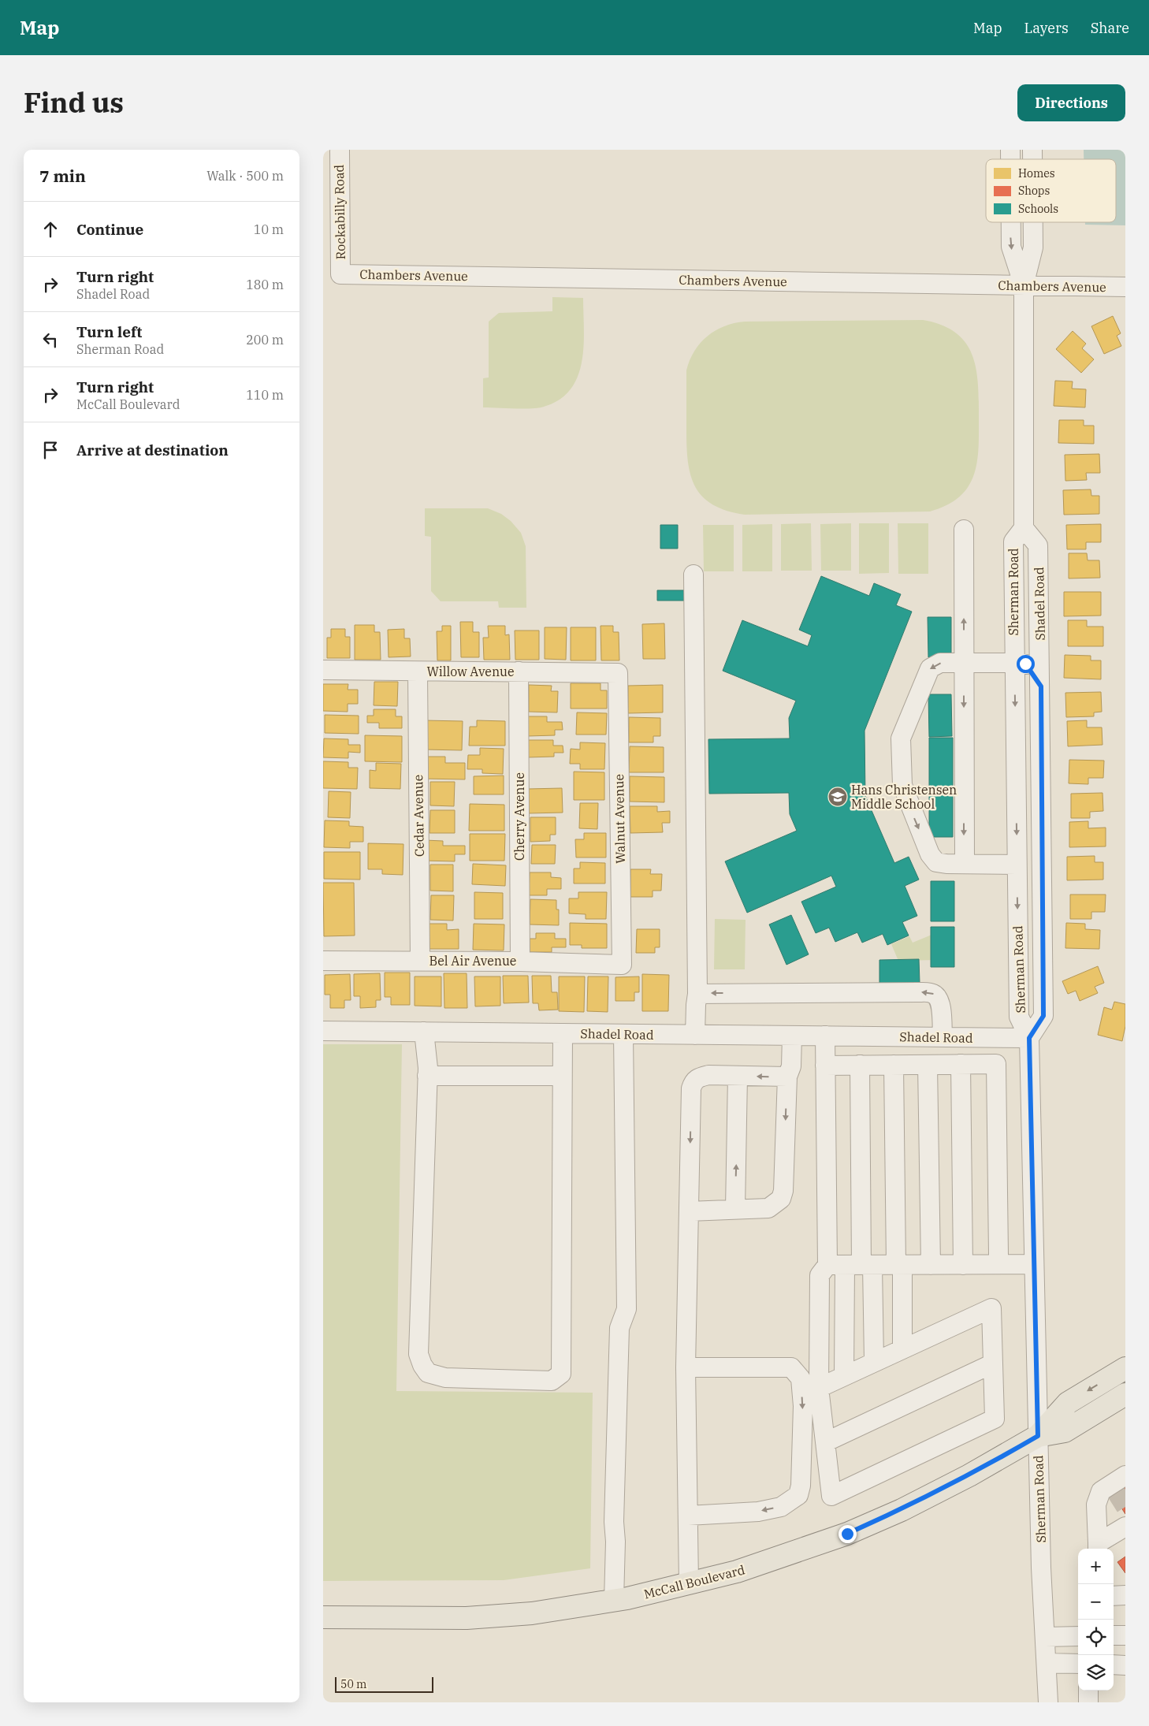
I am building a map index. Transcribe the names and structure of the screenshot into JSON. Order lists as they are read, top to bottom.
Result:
{
  "streets": {
    "main road": ["McCall Boulevard"],
    "street": [
      "Rockabilly Road",
      "Chambers Avenue",
      "Sherman Road",
      "Shadel Road",
      "Willow Avenue",
      "Cedar Avenue",
      "Cherry Avenue",
      "Walnut Avenue",
      "Bel Air Avenue"
    ]
  },
  "crossings": [
    ["Rockabilly Road", "Chambers Avenue"],
    ["Sherman Road", "Shadel Road"],
    ["Sherman Road", "McCall Boulevard"],
    ["Willow Avenue", "Cedar Avenue"],
    ["Willow Avenue", "Cherry Avenue"],
    ["Willow Avenue", "Walnut Avenue"],
    ["Cedar Avenue", "Bel Air Avenue"],
    ["Cherry Avenue", "Bel Air Avenue"],
    ["Walnut Avenue", "Bel Air Avenue"]
  ],
  "places": {
    "school or university": ["Hans Christensen Middle School"]
  },
  "legend": ["Homes", "Shops", "Schools"],
  "scale_bar": "50 m",
  "page": {
    "header": "Map",
    "nav": ["Map", "Layers", "Share"],
    "title": "Find us",
    "buttons": "Directions",
    "heading": ["7 min", "Walk · 500 m"],
    "list": [
      ["Continue", "10 m"],
      ["Turn right", "Shadel Road", "180 m"],
      ["Turn left", "Sherman Road", "200 m"],
      ["Turn right", "McCall Boulevard", "110 m"],
      "Arrive at destination"
    ],
    "map_buttons": ["+", "−"],
    "scale": "50 m"
  }
}
